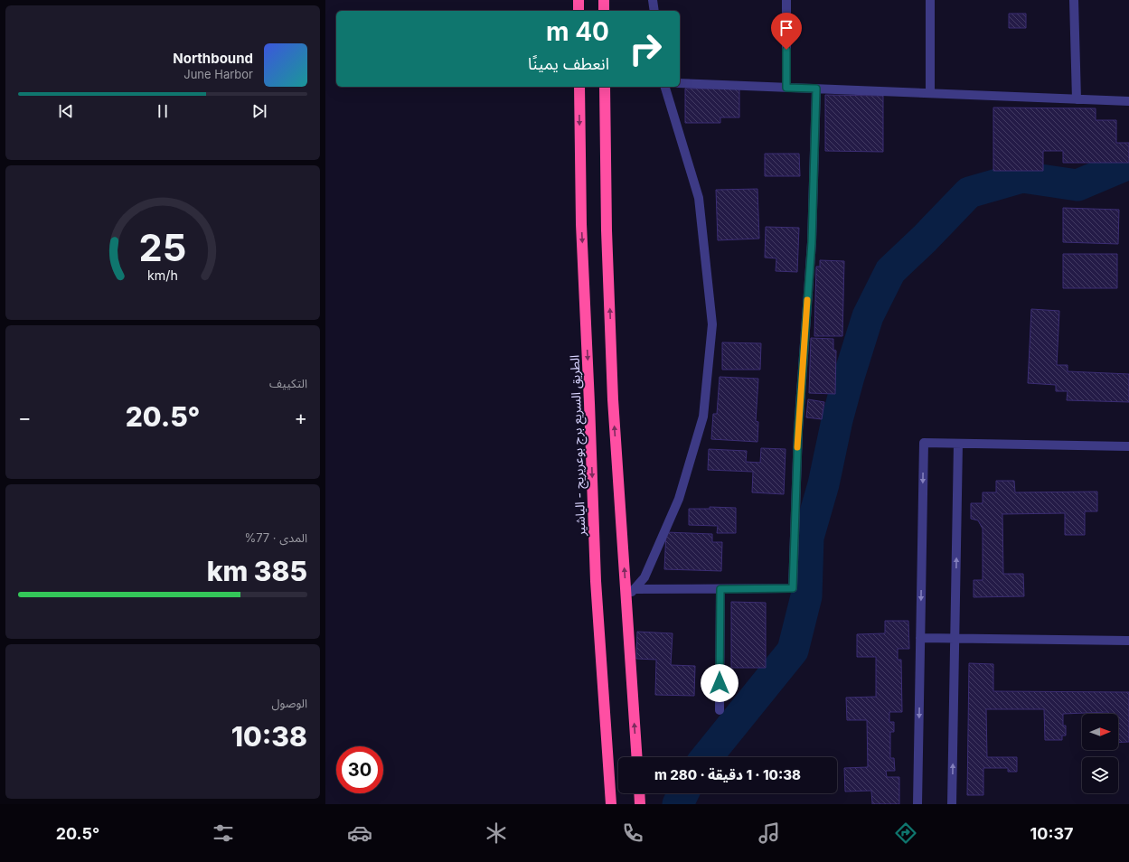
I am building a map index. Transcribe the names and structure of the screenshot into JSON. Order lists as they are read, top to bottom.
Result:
{
  "streets": {
    "highway": ["الطريق السريع برج بوعريريج - الياشير"]
  },
  "north": "right",
  "page": {
    "turn": ["40 m", "انعطف يمينًا"],
    "song": ["Northbound", "June Harbor"],
    "tile": [
      "التكييف",
      ["المدى · 77%", "385 km"],
      ["الوصول", "10:38"]
    ],
    "heat": ["−", "20.5°", "+"],
    "limit": "30",
    "trip": "10:38 · 1 دقيقة · 280 m",
    "tabs": ["10:37", "20.5°"],
    "gauge": ["25", "km/h"]
  }
}
